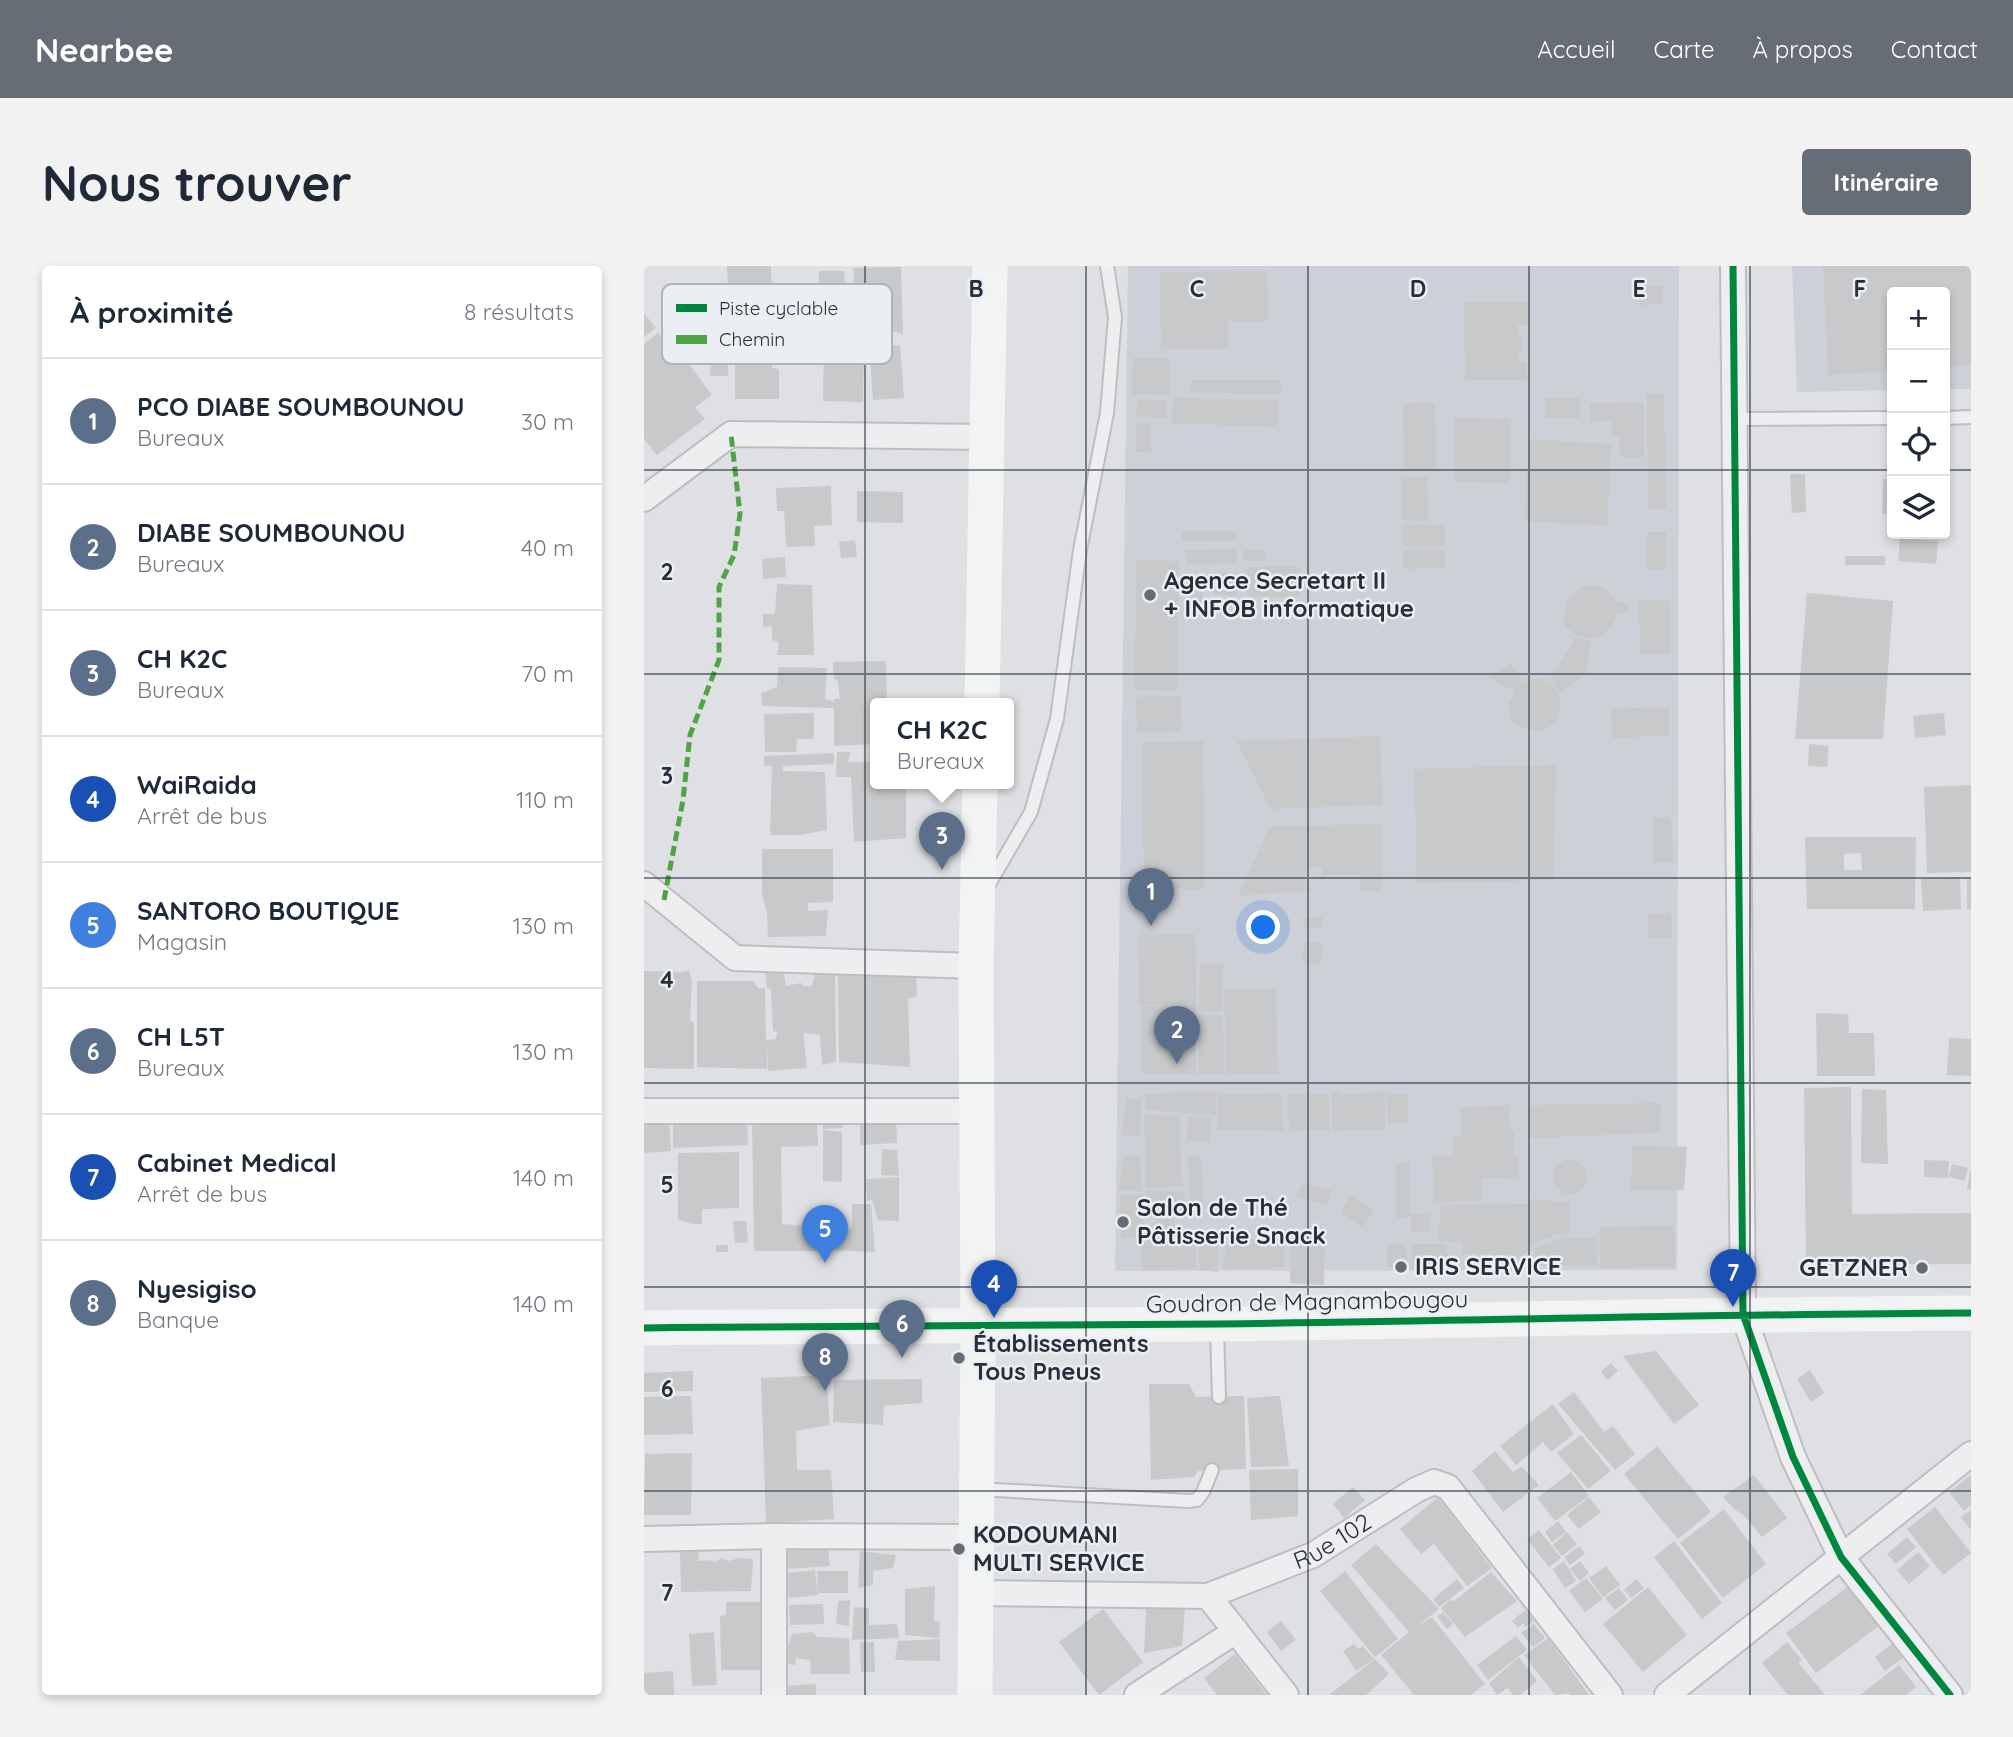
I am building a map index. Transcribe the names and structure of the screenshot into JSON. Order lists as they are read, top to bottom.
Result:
{
  "streets": {
    "street": ["Goudron de Magnambougou", "Rue 102"]
  },
  "places": [
    "Agence Secretart II + INFOB informatique",
    "Salon de Thé Pâtisserie Snack",
    "IRIS SERVICE",
    "GETZNER",
    "Établissements Tous Pneus",
    "KODOUMANI MULTI SERVICE"
  ],
  "legend": ["Piste cyclable", "Chemin"],
  "page": {
    "header": "Nearbee",
    "nav": [
      "Accueil",
      "Carte",
      "À propos",
      "Contact"
    ],
    "buttons": "Itinéraire",
    "title": "Nous trouver",
    "heading": ["À proximité", "8 résultats"],
    "map_buttons": ["+", "−"],
    "list": [
      {
        "mark": "1",
        "name": "PCO DIABE SOUMBOUNOU",
        "note": "Bureaux",
        "value": "30 m"
      },
      {
        "mark": "2",
        "name": "DIABE SOUMBOUNOU",
        "note": "Bureaux",
        "value": "40 m"
      },
      {
        "mark": "3",
        "name": "CH K2C",
        "note": "Bureaux",
        "value": "70 m"
      },
      {
        "mark": "4",
        "name": "WaiRaida",
        "note": "Arrêt de bus",
        "value": "110 m"
      },
      {
        "mark": "5",
        "name": "SANTORO BOUTIQUE",
        "note": "Magasin",
        "value": "130 m"
      },
      {
        "mark": "6",
        "name": "CH L5T",
        "note": "Bureaux",
        "value": "130 m"
      },
      {
        "mark": "7",
        "name": "Cabinet Medical",
        "note": "Arrêt de bus",
        "value": "140 m"
      },
      {
        "mark": "8",
        "name": "Nyesigiso",
        "note": "Banque",
        "value": "140 m"
      }
    ],
    "popup": ["CH K2C", "Bureaux"],
    "pins": [
      "3",
      "1",
      "2",
      "5",
      "7",
      "4",
      "6",
      "8"
    ]
  },
  "grid": {
    "columns": [
      "B",
      "C",
      "D",
      "E",
      "F"
    ],
    "rows": [
      "2",
      "3",
      "4",
      "5",
      "6",
      "7"
    ]
  }
}
